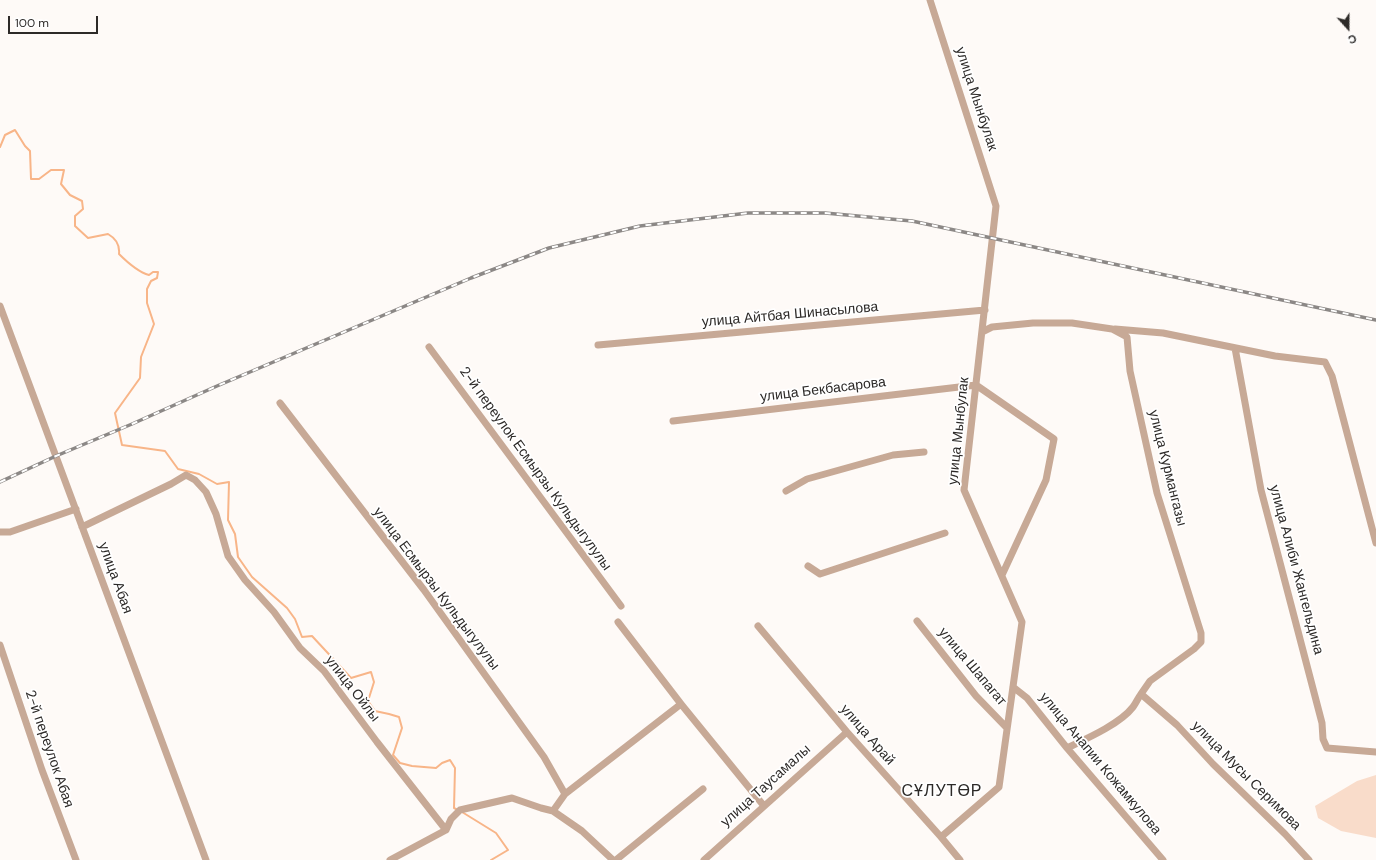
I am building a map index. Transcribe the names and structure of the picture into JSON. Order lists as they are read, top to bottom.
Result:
{
  "streets": {
    "street": [
      "улица Мынбулак",
      "улица Айтбая Шинасылова",
      "улица Бекбасарова",
      "улица Курмангазы",
      "2-й переулок Есмырзы Кульдыгулулы",
      "улица Алиби Жангельдина",
      "улица Абая",
      "улица Есмырзы Кульдыгулулы",
      "улица Шапагат",
      "улица Ойлы",
      "улица Арай",
      "2-й переулок Абая",
      "улица Анапии Кожамкулова",
      "улица Мусы Серимова",
      "улица Таусамалы"
    ]
  },
  "crossings": [
    ["улица Мынбулак", "улица Айтбая Шинасылова"],
    ["улица Мынбулак", "улица Бекбасарова"],
    ["улица Мынбулак", "улица Курмангазы"],
    ["улица Мынбулак", "улица Шапагат"],
    ["улица Мынбулак", "улица Арай"],
    ["улица Мынбулак", "улица Анапии Кожамкулова"],
    ["улица Курмангазы", "улица Мусы Серимова"],
    ["улица Абая", "улица Ойлы"],
    ["улица Арай", "улица Таусамалы"]
  ],
  "districts": ["СҰЛУТӨР"],
  "scale_bar": "100 m",
  "north": "bottom"
}
